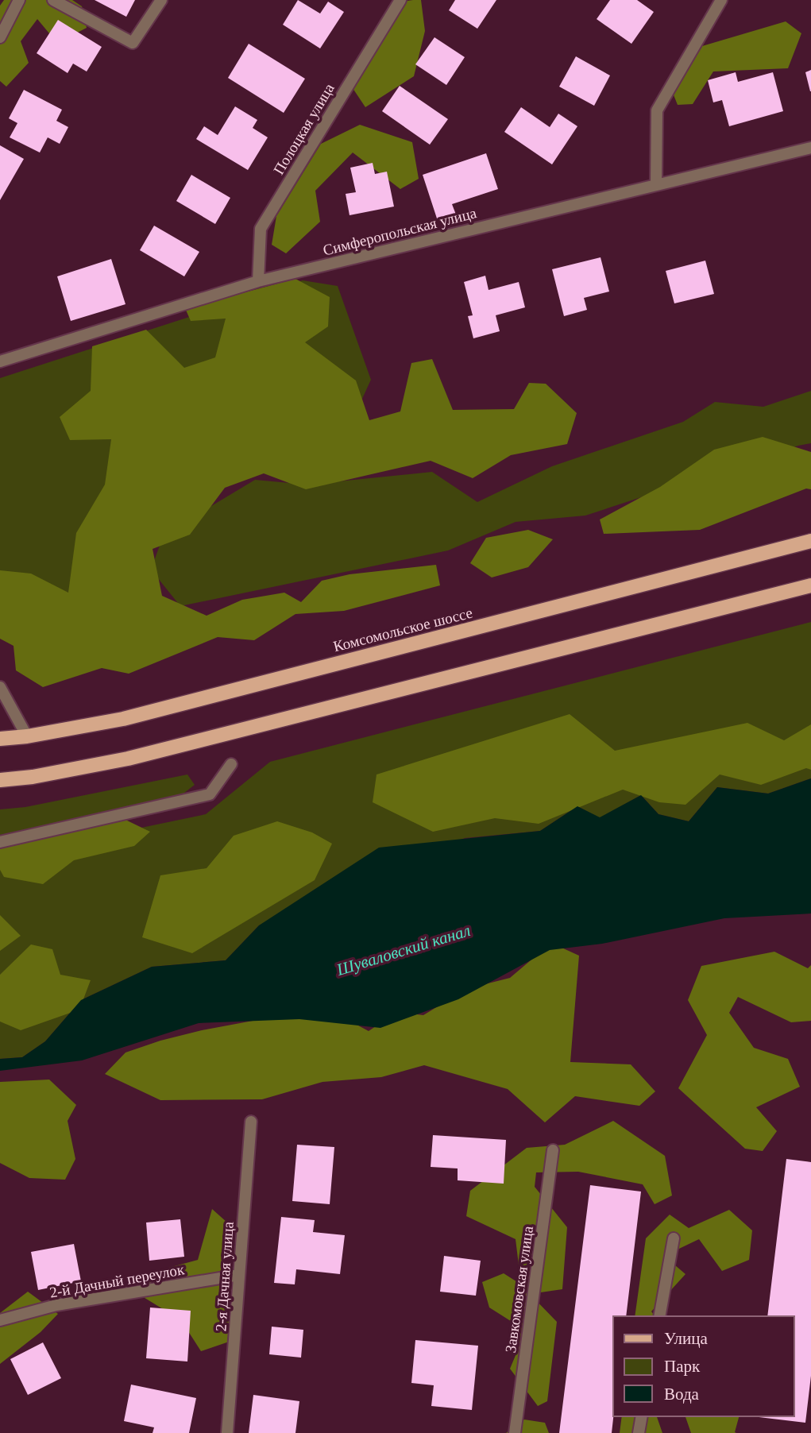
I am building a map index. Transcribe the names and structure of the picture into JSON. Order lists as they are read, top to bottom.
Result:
{
  "streets": {
    "main road": ["Комсомольское шоссе"],
    "street": [
      "Полоцкая улица",
      "Симферопольская улица",
      "2-я Дачная улица",
      "2-й Дачный переулок",
      "Завкомовская улица"
    ]
  },
  "crossings": [
    ["Полоцкая улица", "Симферопольская улица"],
    ["2-я Дачная улица", "2-й Дачный переулок"]
  ],
  "water": ["Шуваловский канал"],
  "legend": ["Улица", "Парк", "Вода"]
}
